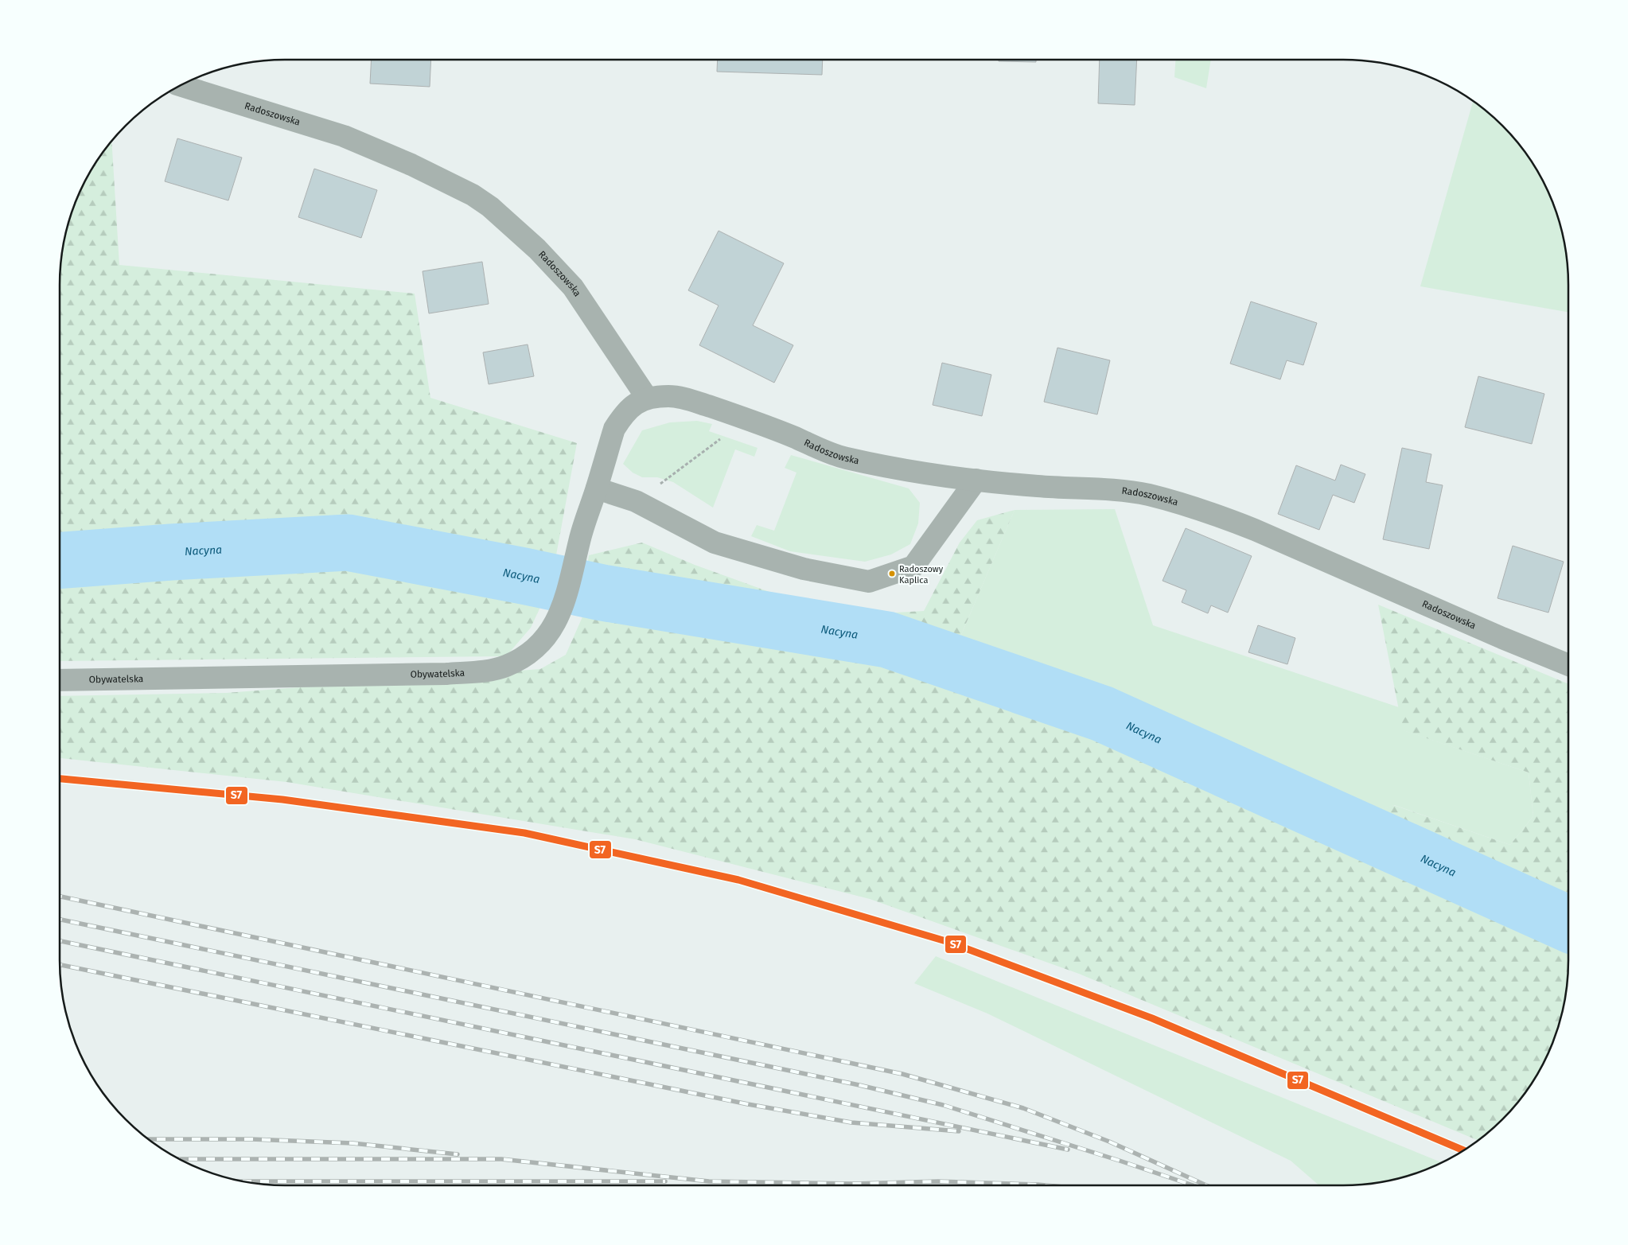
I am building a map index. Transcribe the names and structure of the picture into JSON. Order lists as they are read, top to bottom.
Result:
{
  "streets": {
    "street": ["Radoszowska", "Obywatelska"]
  },
  "crossings": [
    ["Radoszowska", "Obywatelska"]
  ],
  "water": ["Nacyna"],
  "places": ["Radoszowy Kaplica"],
  "lines": ["transit line S7"]
}
